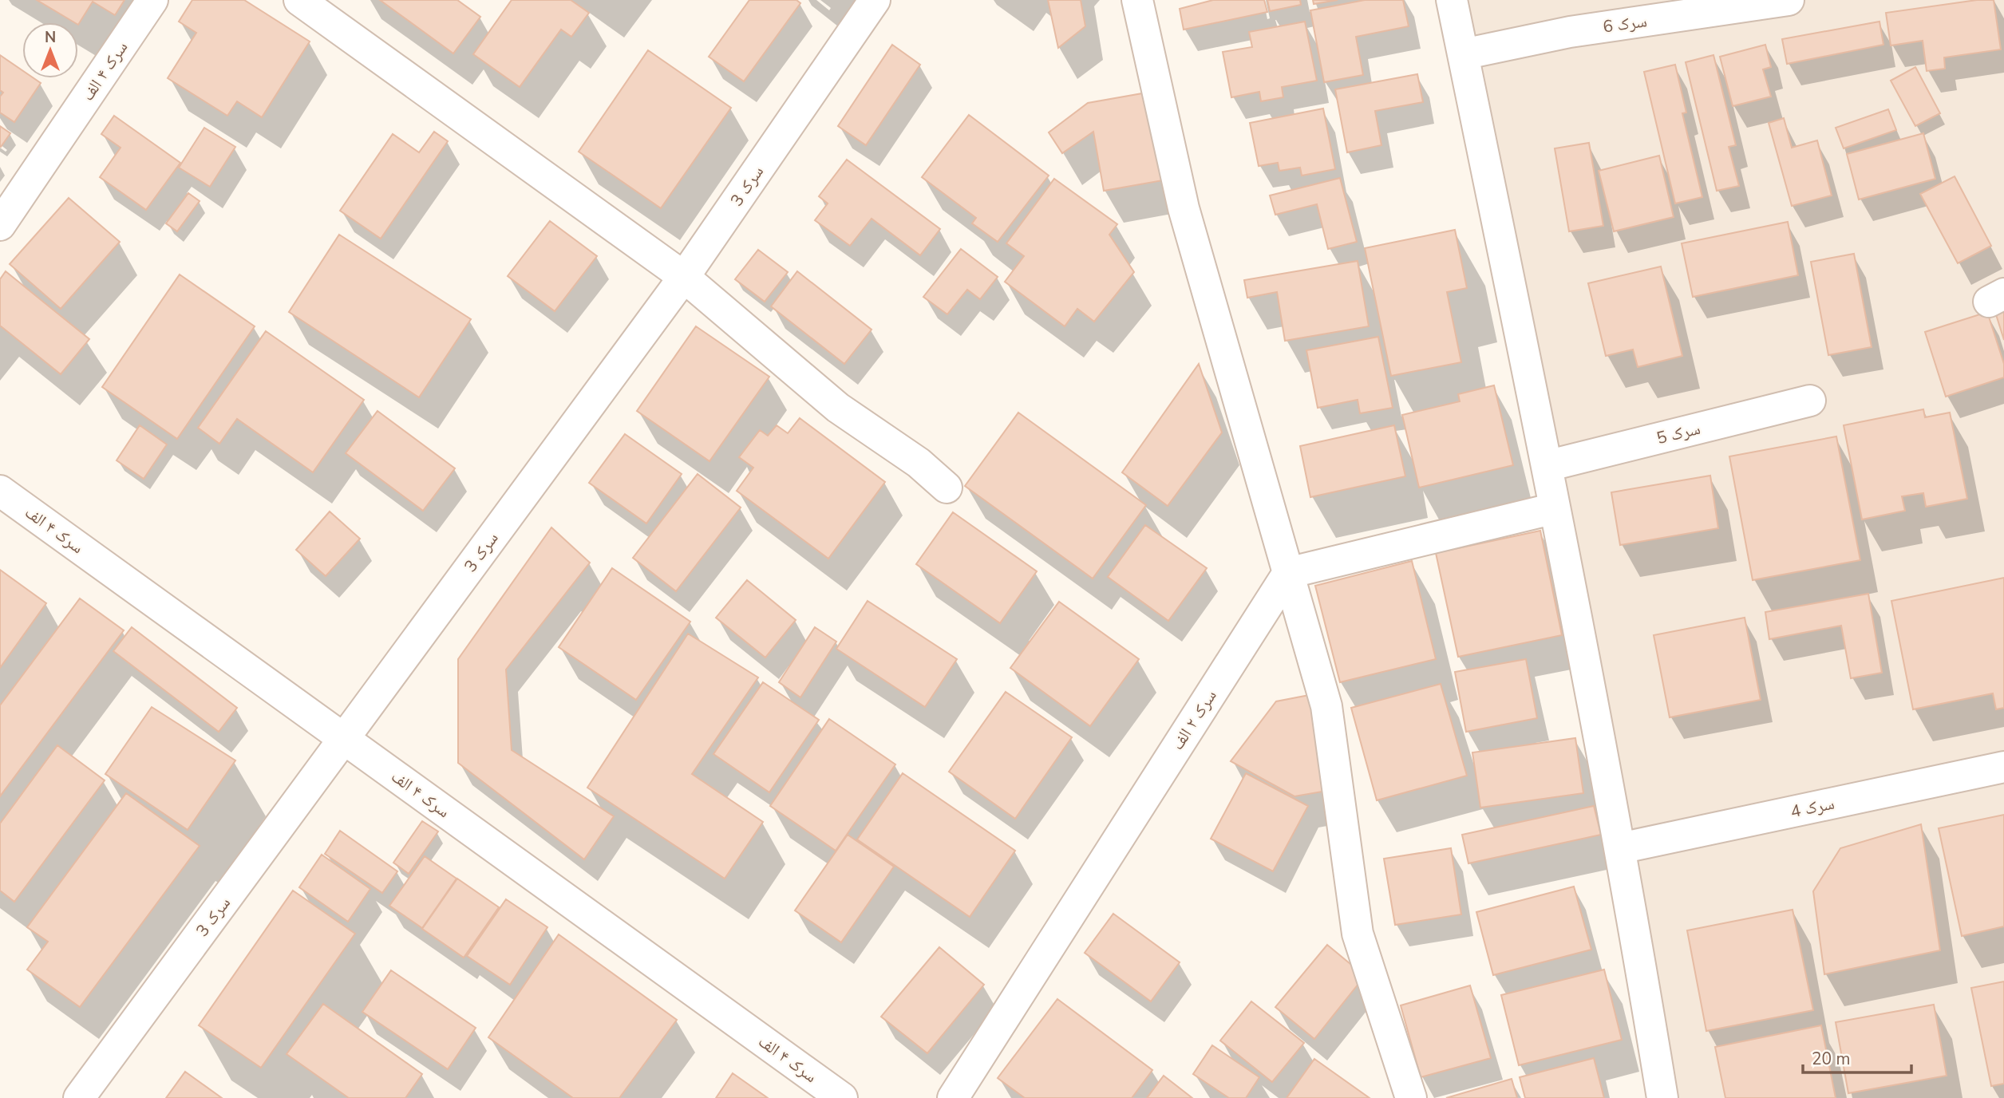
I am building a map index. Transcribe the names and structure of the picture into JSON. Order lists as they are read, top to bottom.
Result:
{
  "streets": {
    "street": [
      "سرک 6",
      "سرک ۴ الف",
      "سرک 3",
      "سرک 5",
      "سرک ۲ الف",
      "سرک 4"
    ]
  },
  "crossings": [
    ["سرک ۴ الف", "سرک 3"]
  ],
  "scale_bar": "20 m",
  "north": "top"
}
